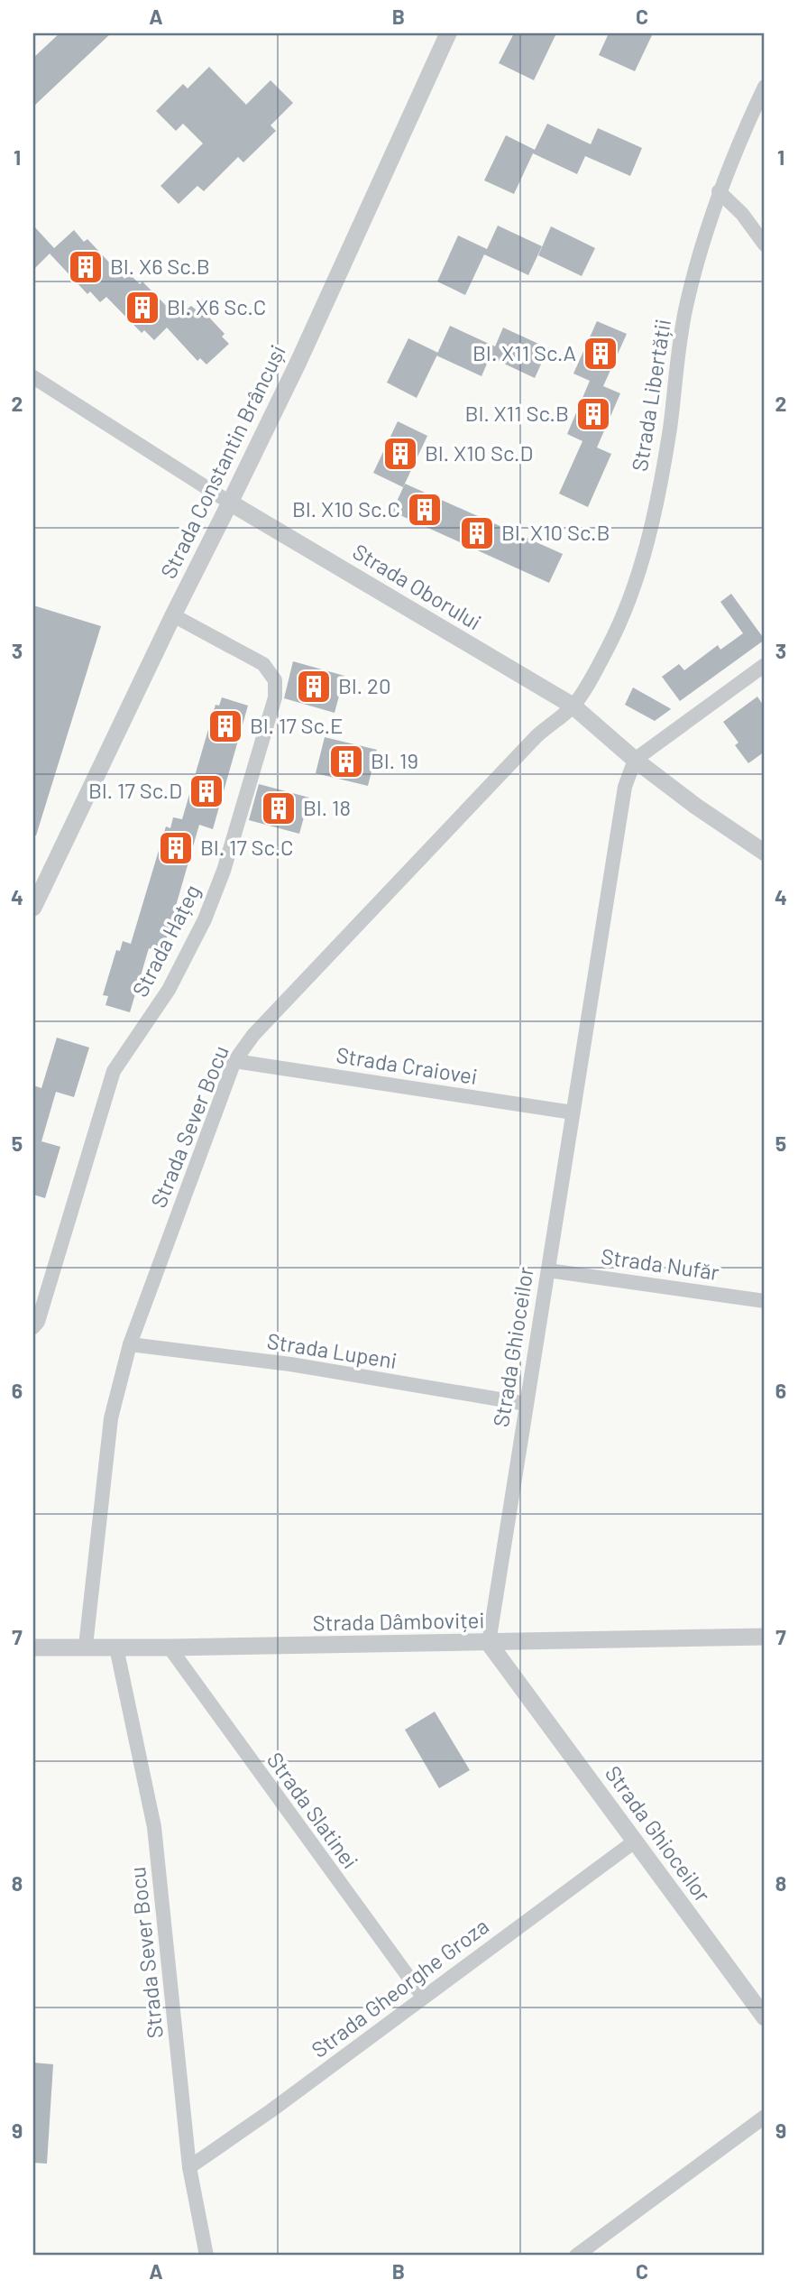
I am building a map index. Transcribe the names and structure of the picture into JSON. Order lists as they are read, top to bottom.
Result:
{
  "streets": {
    "street": [
      "Strada Libertății",
      "Strada Constantin Brâncuși",
      "Strada Oborului",
      "Strada Hațeg",
      "Strada Craiovei",
      "Strada Sever Bocu",
      "Strada Nufăr",
      "Strada Ghioceilor",
      "Strada Lupeni",
      "Strada Dâmboviței",
      "Strada Slatinei",
      "Strada Gheorghe Groza"
    ]
  },
  "crossings": [
    ["Strada Libertății", "Strada Oborului"],
    ["Strada Libertății", "Strada Sever Bocu"],
    ["Strada Constantin Brâncuși", "Strada Oborului"],
    ["Strada Constantin Brâncuși", "Strada Hațeg"],
    ["Strada Oborului", "Strada Sever Bocu"],
    ["Strada Oborului", "Strada Ghioceilor"],
    ["Strada Craiovei", "Strada Sever Bocu"],
    ["Strada Craiovei", "Strada Ghioceilor"],
    ["Strada Sever Bocu", "Strada Lupeni"],
    ["Strada Sever Bocu", "Strada Dâmboviței"],
    ["Strada Sever Bocu", "Strada Gheorghe Groza"],
    ["Strada Nufăr", "Strada Ghioceilor"],
    ["Strada Ghioceilor", "Strada Lupeni"],
    ["Strada Ghioceilor", "Strada Dâmboviței"],
    ["Strada Ghioceilor", "Strada Gheorghe Groza"],
    ["Strada Dâmboviței", "Strada Slatinei"],
    ["Strada Slatinei", "Strada Gheorghe Groza"]
  ],
  "places": {
    "building": [
      "Bl. X6 Sc.B",
      "Bl. X6 Sc.C",
      "Bl. X11 Sc.A",
      "Bl. X11 Sc.B",
      "Bl. X10 Sc.D",
      "Bl. X10 Sc.C",
      "Bl. X10 Sc.B",
      "Bl. 20",
      "Bl. 17 Sc.E",
      "Bl. 19",
      "Bl. 17 Sc.D",
      "Bl. 18",
      "Bl. 17 Sc.C"
    ]
  },
  "grid": {
    "columns": ["A", "B", "C"],
    "rows": [
      "1",
      "2",
      "3",
      "4",
      "5",
      "6",
      "7",
      "8",
      "9"
    ]
  }
}
